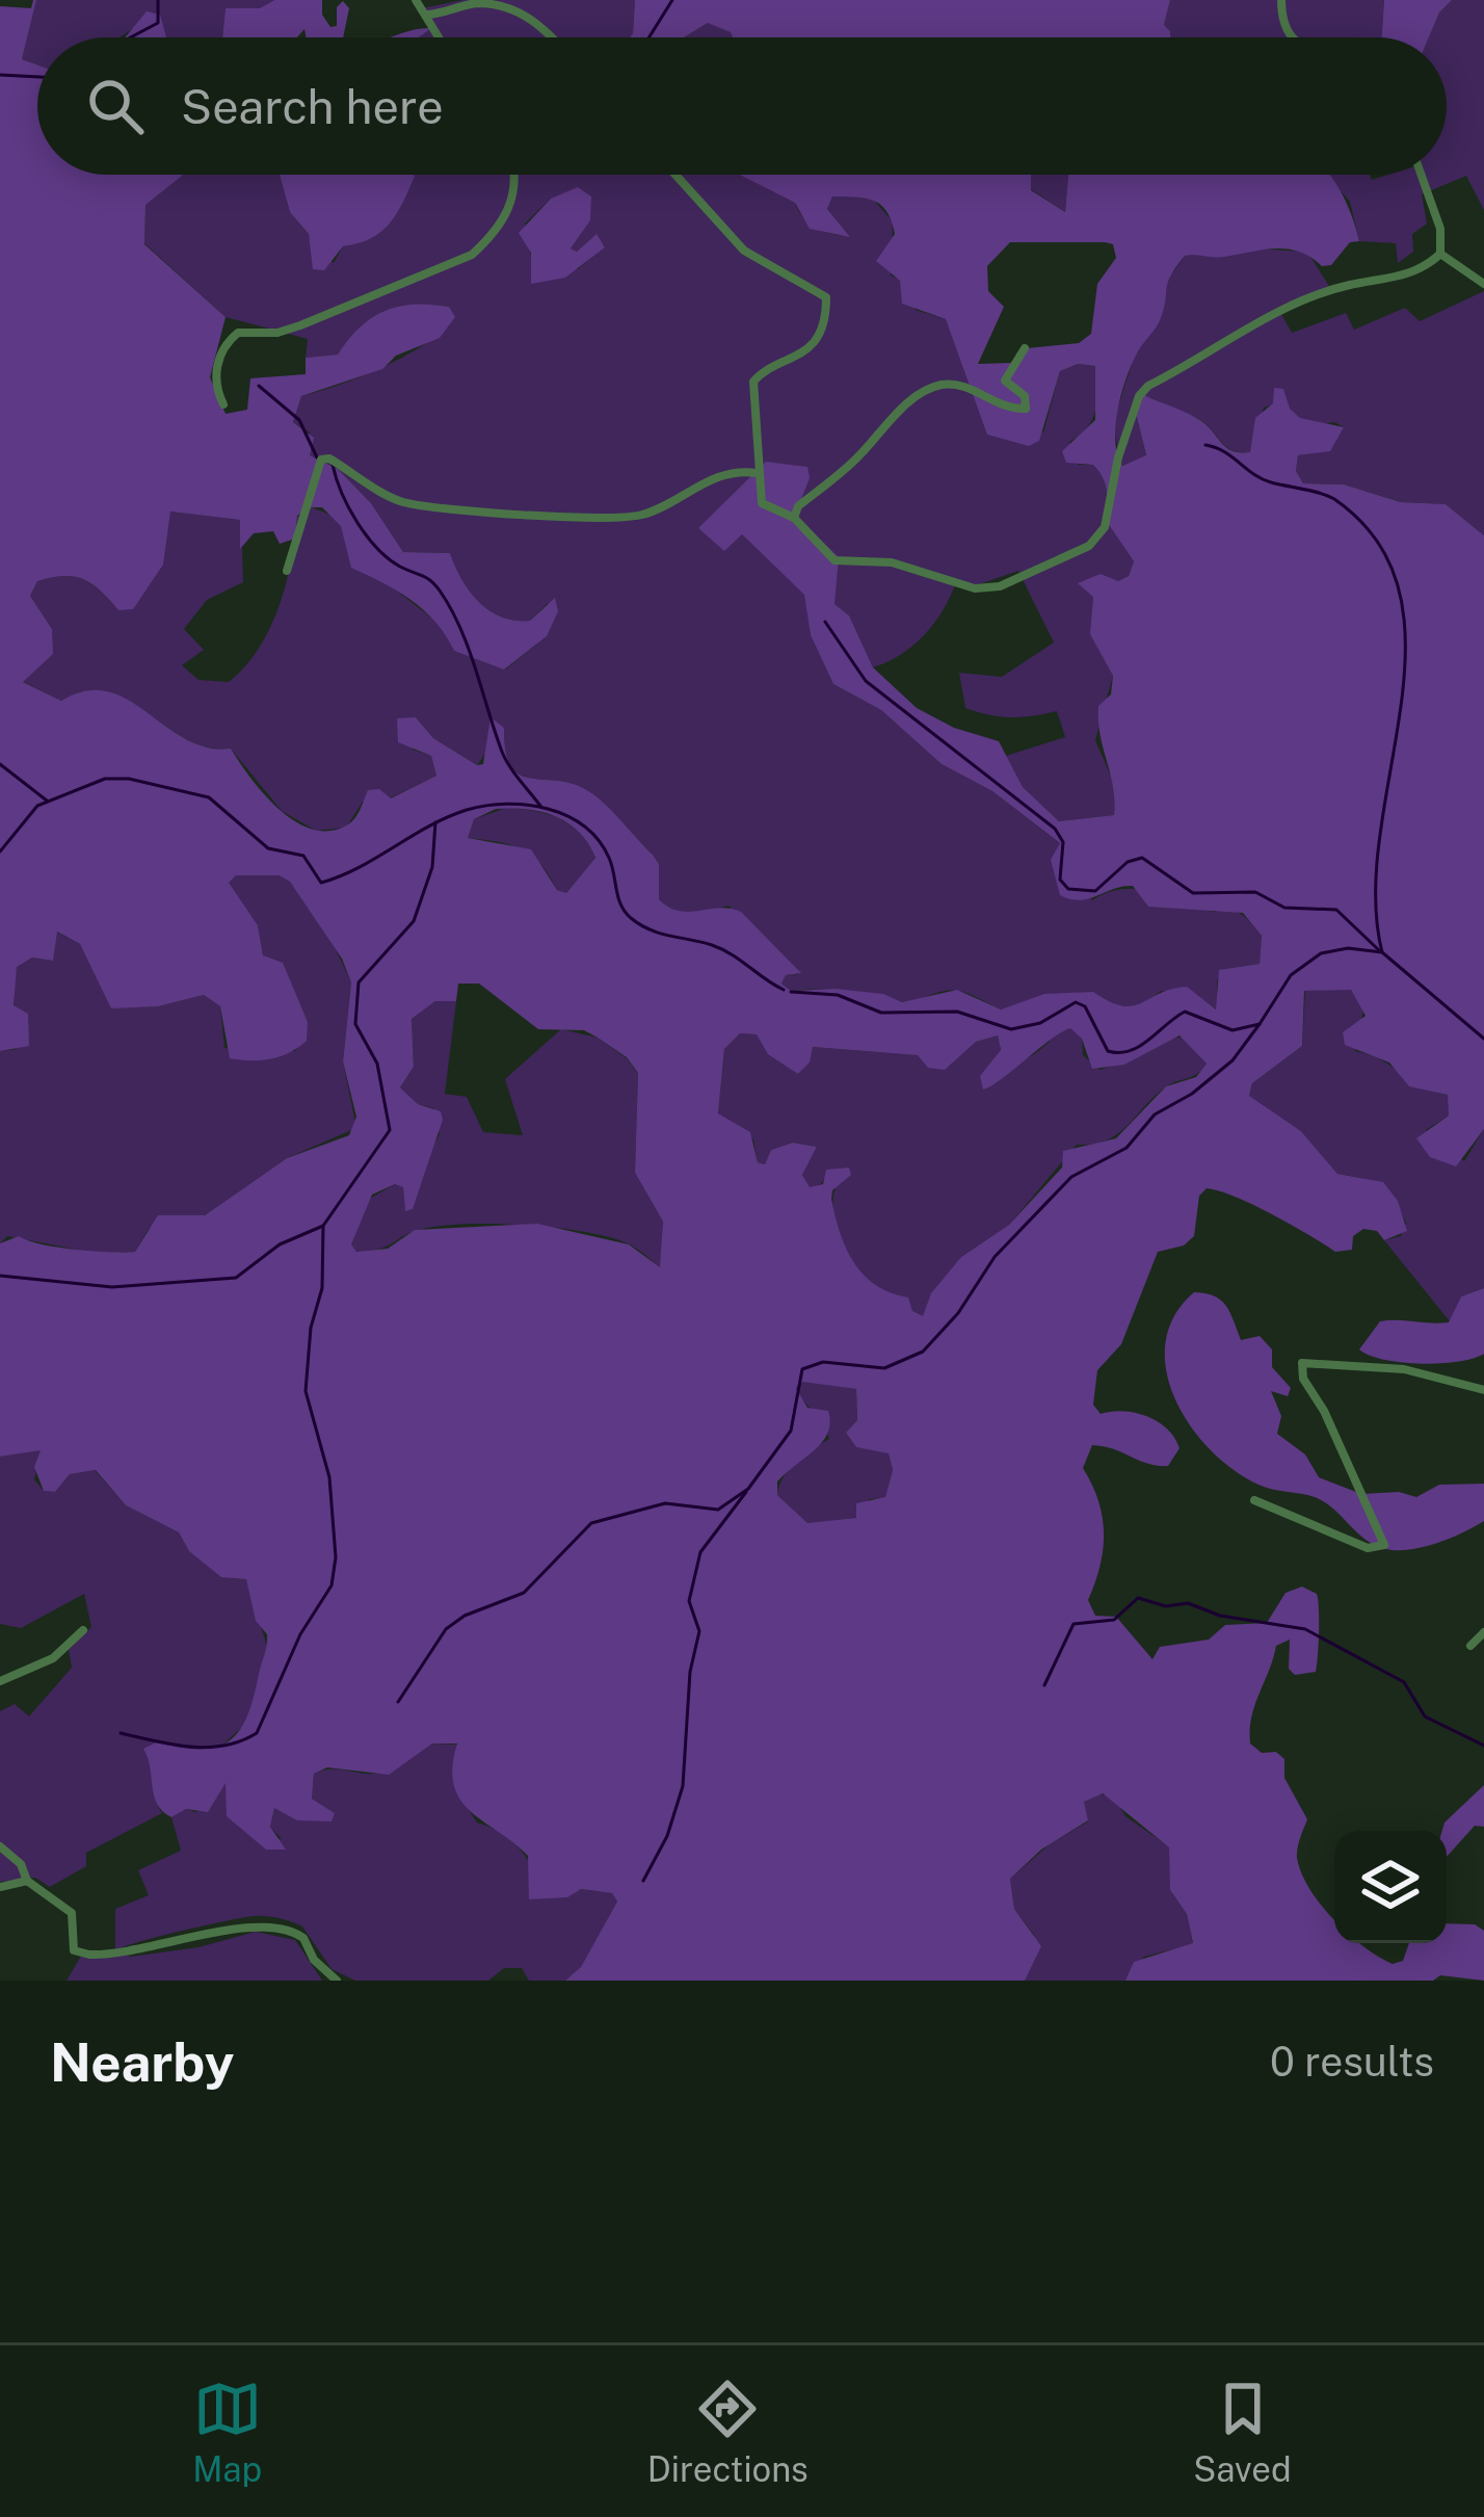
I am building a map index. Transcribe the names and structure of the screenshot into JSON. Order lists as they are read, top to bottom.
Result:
{
  "page": {
    "search": "Search here",
    "heading": ["Nearby", "0 results"],
    "nav": ["Map", "Directions", "Saved"]
  }
}
